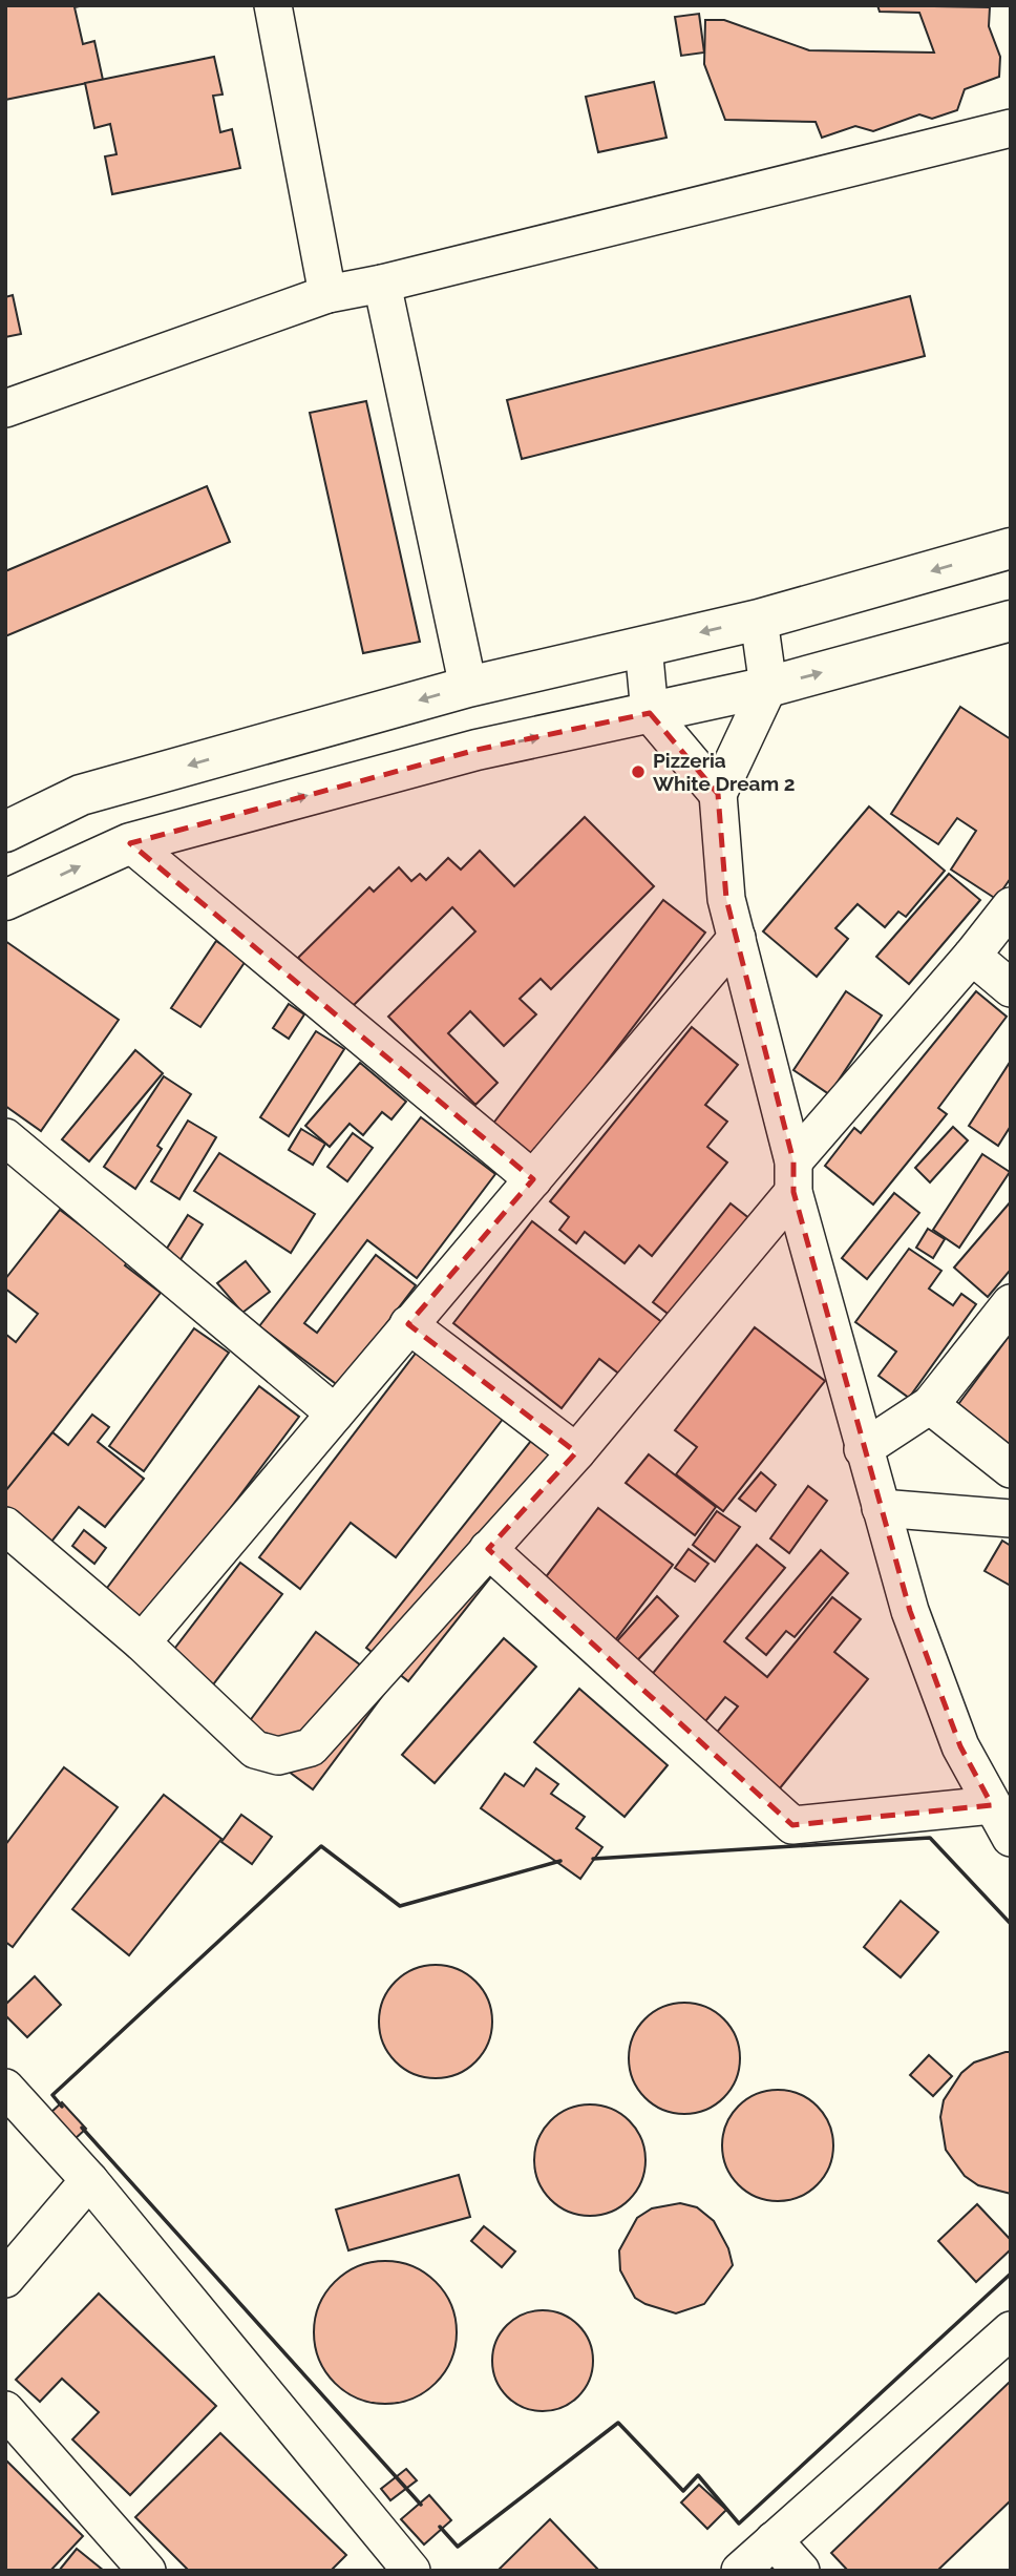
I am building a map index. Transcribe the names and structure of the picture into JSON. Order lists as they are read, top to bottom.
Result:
{
  "places": ["Pizzeria White Dream 2"]
}
